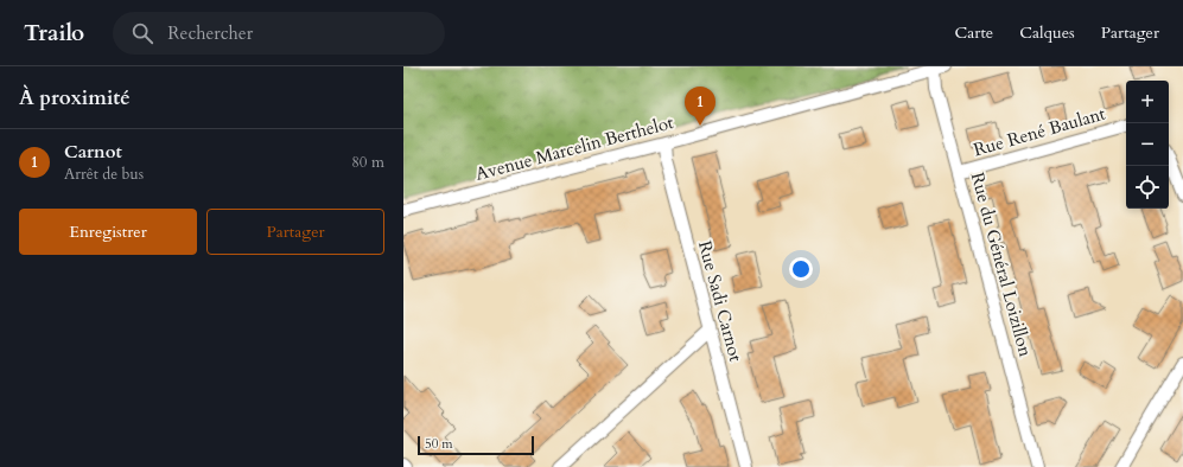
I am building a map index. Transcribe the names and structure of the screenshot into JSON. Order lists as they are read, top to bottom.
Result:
{
  "streets": {
    "street": [
      "Rue René Baulant",
      "Avenue Marcelin Berthelot",
      "Rue du Général Loizillon",
      "Rue Sadi Carnot"
    ]
  },
  "crossings": [
    ["Rue René Baulant", "Rue du Général Loizillon"],
    ["Avenue Marcelin Berthelot", "Rue du Général Loizillon"],
    ["Avenue Marcelin Berthelot", "Rue Sadi Carnot"]
  ],
  "scale_bar": "50 m",
  "page": {
    "header": "Trailo",
    "search": "Rechercher",
    "nav": ["Carte", "Calques", "Partager"],
    "heading": "À proximité",
    "map_buttons": ["+", "−"],
    "pins": "1",
    "list": [
      {
        "mark": "1",
        "name": "Carnot",
        "note": "Arrêt de bus",
        "value": "80 m"
      }
    ],
    "buttons": ["Enregistrer", "Partager"],
    "scale": "50 m"
  }
}
